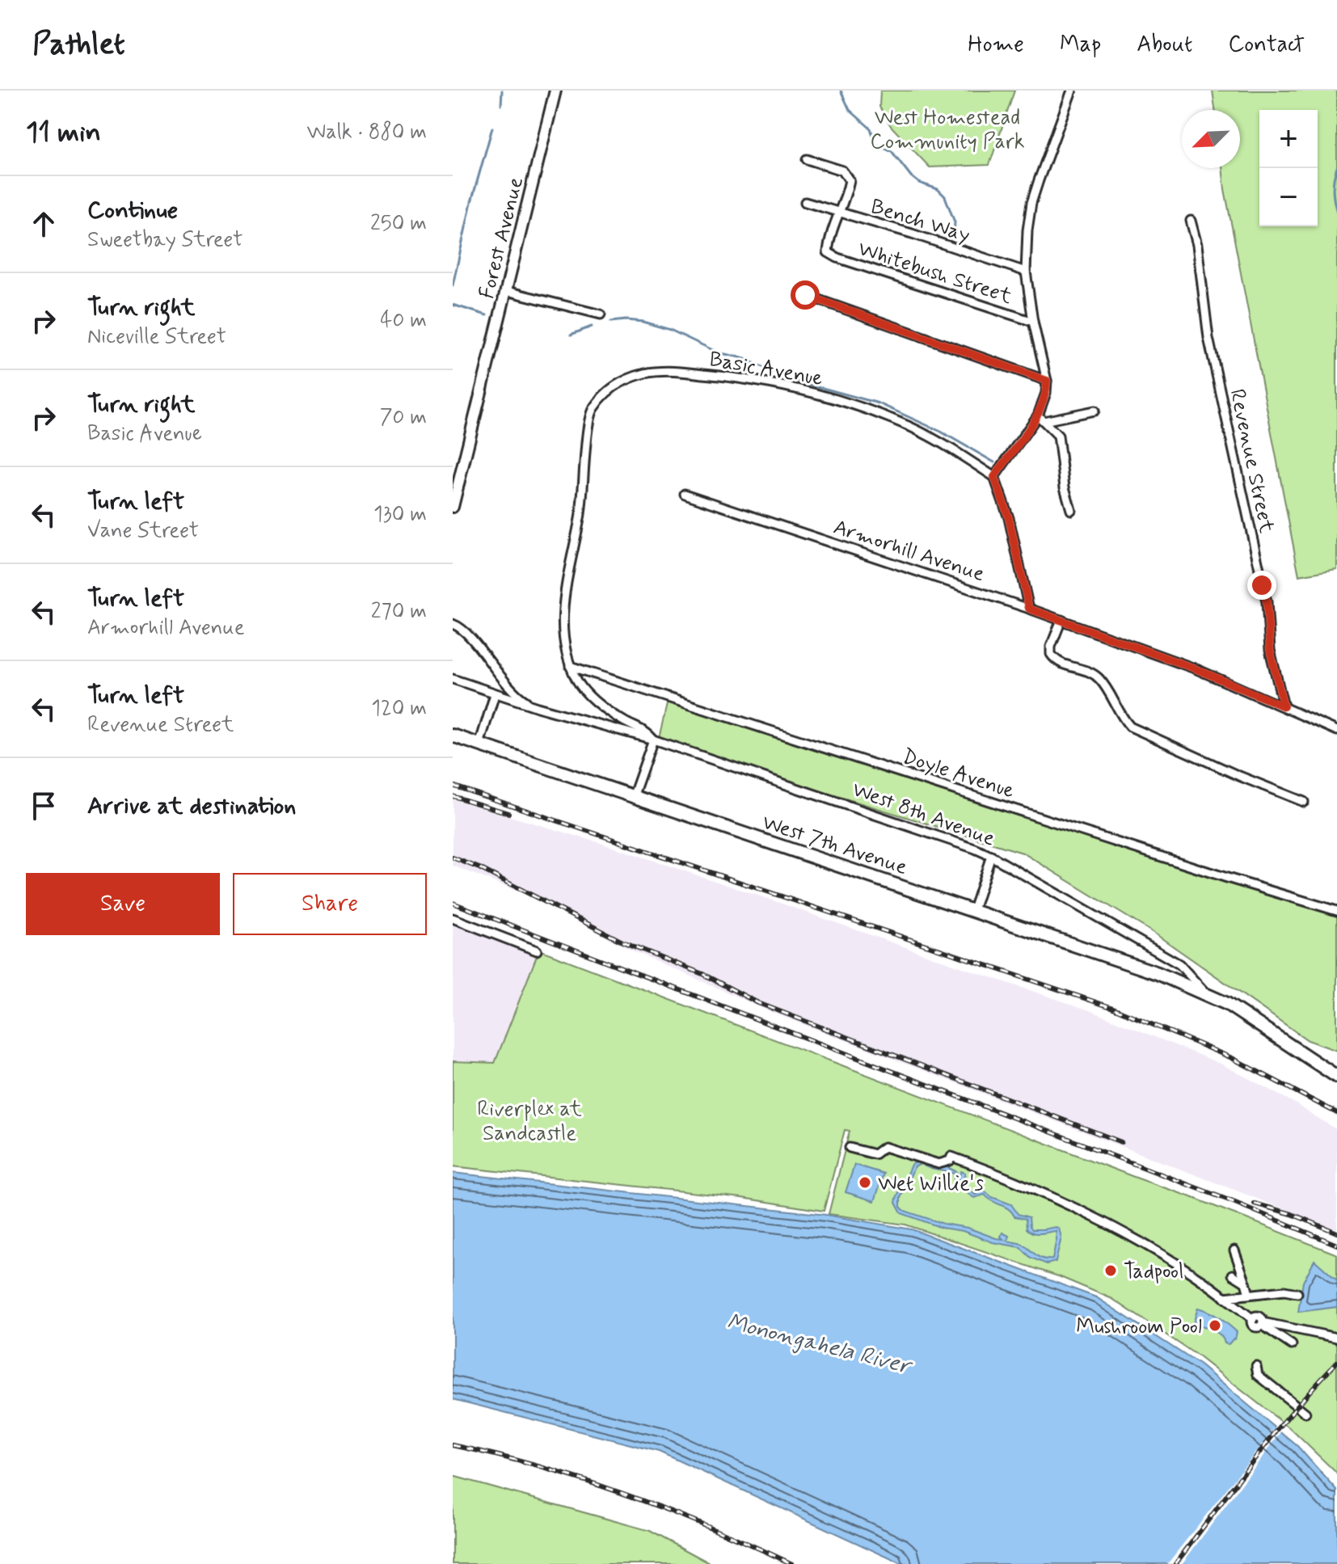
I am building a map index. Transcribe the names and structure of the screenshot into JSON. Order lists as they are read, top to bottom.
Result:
{
  "streets": {
    "main road": ["West 8th Avenue", "West 7th Avenue"],
    "street": [
      "Bench Way",
      "Forest Avenue",
      "Whitebush Street",
      "Basic Avenue",
      "Revenue Street",
      "Armorhill Avenue",
      "Doyle Avenue"
    ]
  },
  "crossings": [
    ["Bench Way", "Whitebush Street"],
    ["Basic Avenue", "Doyle Avenue"],
    ["Basic Avenue", "West 8th Avenue"],
    ["Revenue Street", "Armorhill Avenue"],
    ["West 8th Avenue", "West 7th Avenue"]
  ],
  "water": ["Monongahela River"],
  "parks": ["West Homestead Community Park", "Riverplex at Sandcastle"],
  "places": ["Wet Willie's", "Tadpool", "Mushroom Pool"],
  "north": "bottom left",
  "page": {
    "header": "Pathlet",
    "nav": [
      "Home",
      "Map",
      "About",
      "Contact"
    ],
    "heading": ["11 min", "Walk · 880 m"],
    "map_buttons": ["+", "−"],
    "list": [
      ["Continue", "Sweetbay Street", "250 m"],
      ["Turn right", "Niceville Street", "40 m"],
      ["Turn right", "Basic Avenue", "70 m"],
      ["Turn left", "Vane Street", "130 m"],
      ["Turn left", "Armorhill Avenue", "270 m"],
      ["Turn left", "Revenue Street", "120 m"],
      "Arrive at destination"
    ],
    "buttons": ["Save", "Share"]
  }
}
